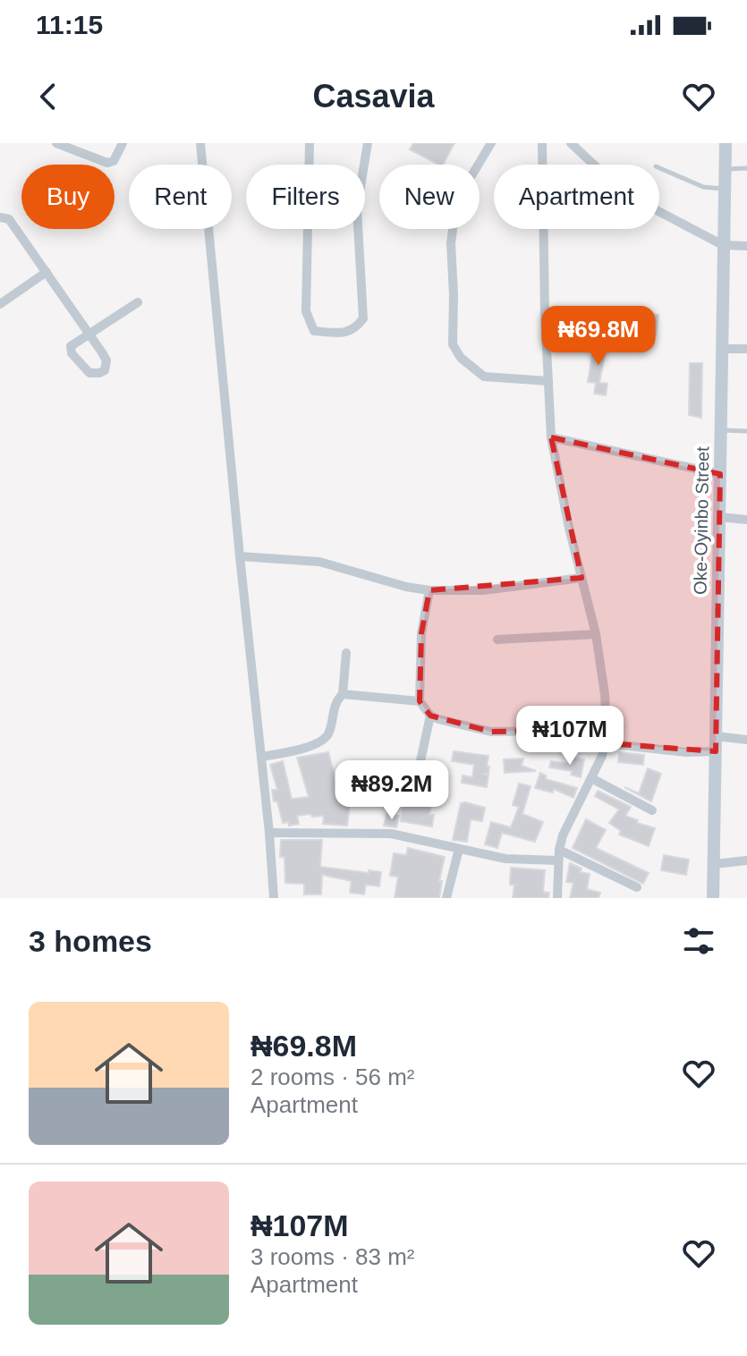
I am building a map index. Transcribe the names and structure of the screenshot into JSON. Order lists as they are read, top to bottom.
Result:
{
  "streets": {
    "main road": ["Oke-Oyinbo Street"]
  },
  "page": {
    "status": "11:15",
    "header": "Casavia",
    "chip": [
      "Buy",
      "Rent",
      "Filters",
      "New",
      "Apartment"
    ],
    "price": ["₦69.8M", "₦107M", "₦89.2M"],
    "heading": "3 homes",
    "list": [
      {
        "name": "₦69.8M",
        "note": "2 rooms · 56 m² · Apartment"
      },
      {
        "name": "₦107M",
        "note": "3 rooms · 83 m² · Apartment"
      }
    ]
  }
}
